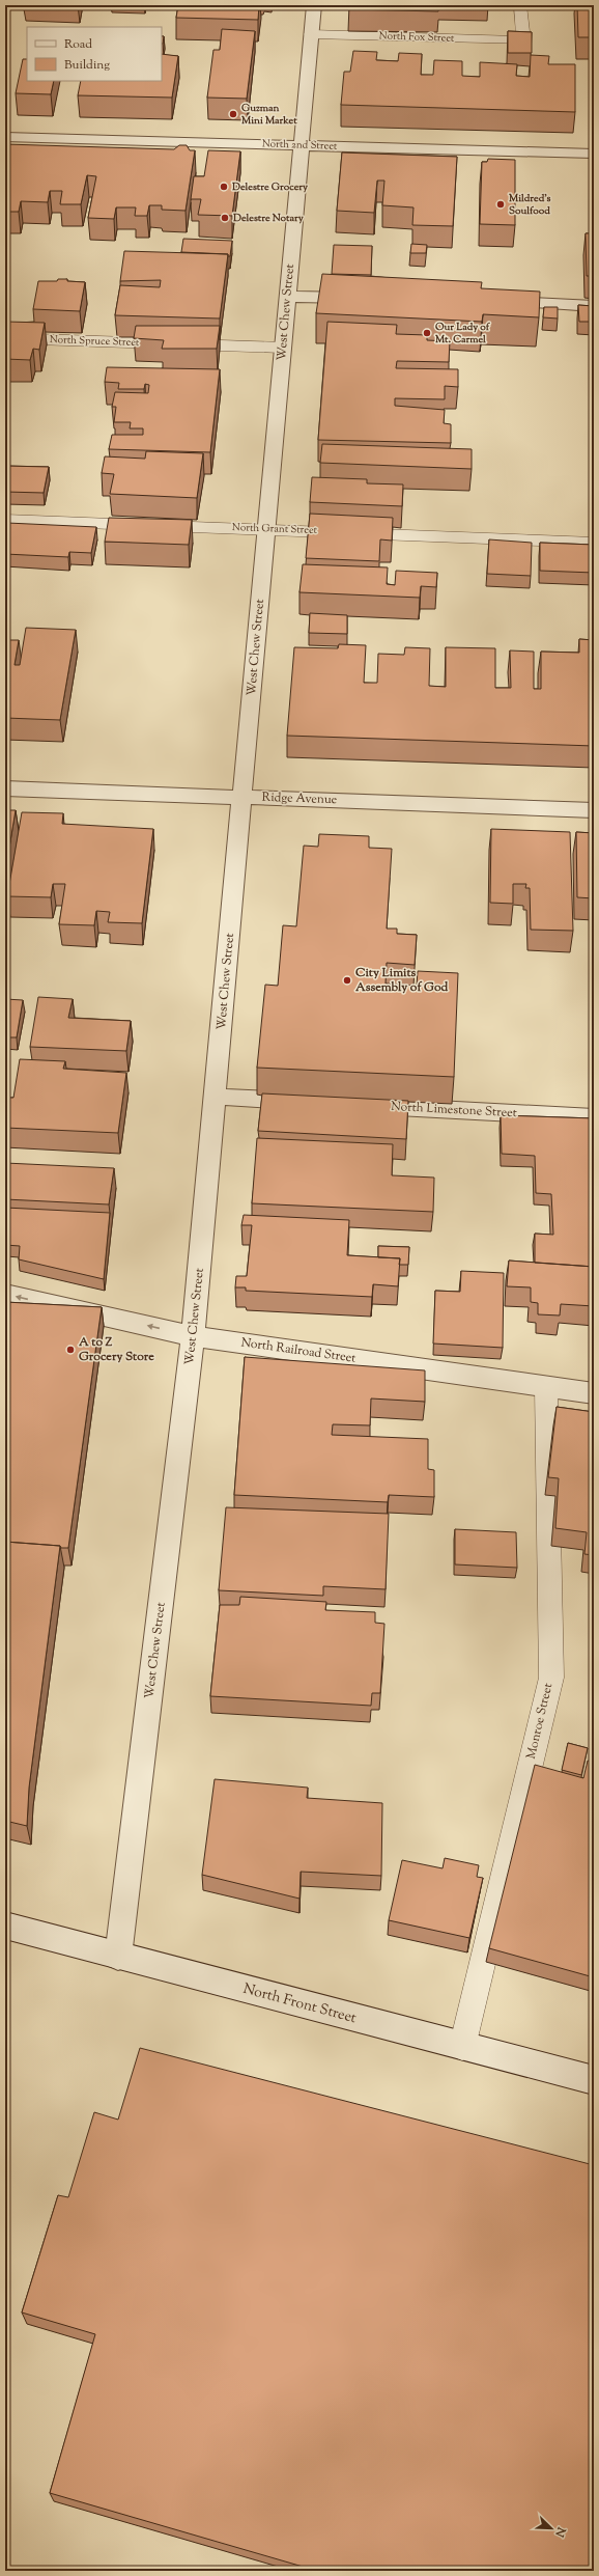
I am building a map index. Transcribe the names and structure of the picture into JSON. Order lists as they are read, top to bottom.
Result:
{
  "streets": {
    "street": [
      "North 2nd Street",
      "West Chew Street",
      "Ridge Avenue",
      "North Limestone Street",
      "North Railroad Street",
      "North Front Street"
    ],
    "lane": [
      "North Fox Street",
      "North Spruce Street",
      "North Grant Street",
      "Monroe Street"
    ]
  },
  "crossings": [
    ["North Fox Street", "West Chew Street"],
    ["North 2nd Street", "West Chew Street"],
    ["West Chew Street", "North Spruce Street"],
    ["West Chew Street", "North Grant Street"],
    ["West Chew Street", "Ridge Avenue"],
    ["West Chew Street", "North Railroad Street"],
    ["West Chew Street", "North Front Street"],
    ["North Railroad Street", "Monroe Street"],
    ["Monroe Street", "North Front Street"]
  ],
  "places": [
    "Guzman Mini Market",
    "Delestre Grocery",
    "Mildred's Soulfood",
    "Delestre Notary",
    "Our Lady of Mt. Carmel",
    "City Limits Assembly of God",
    "A to Z Grocery Store"
  ],
  "legend": ["Road", "Building"],
  "north": "bottom right"
}
